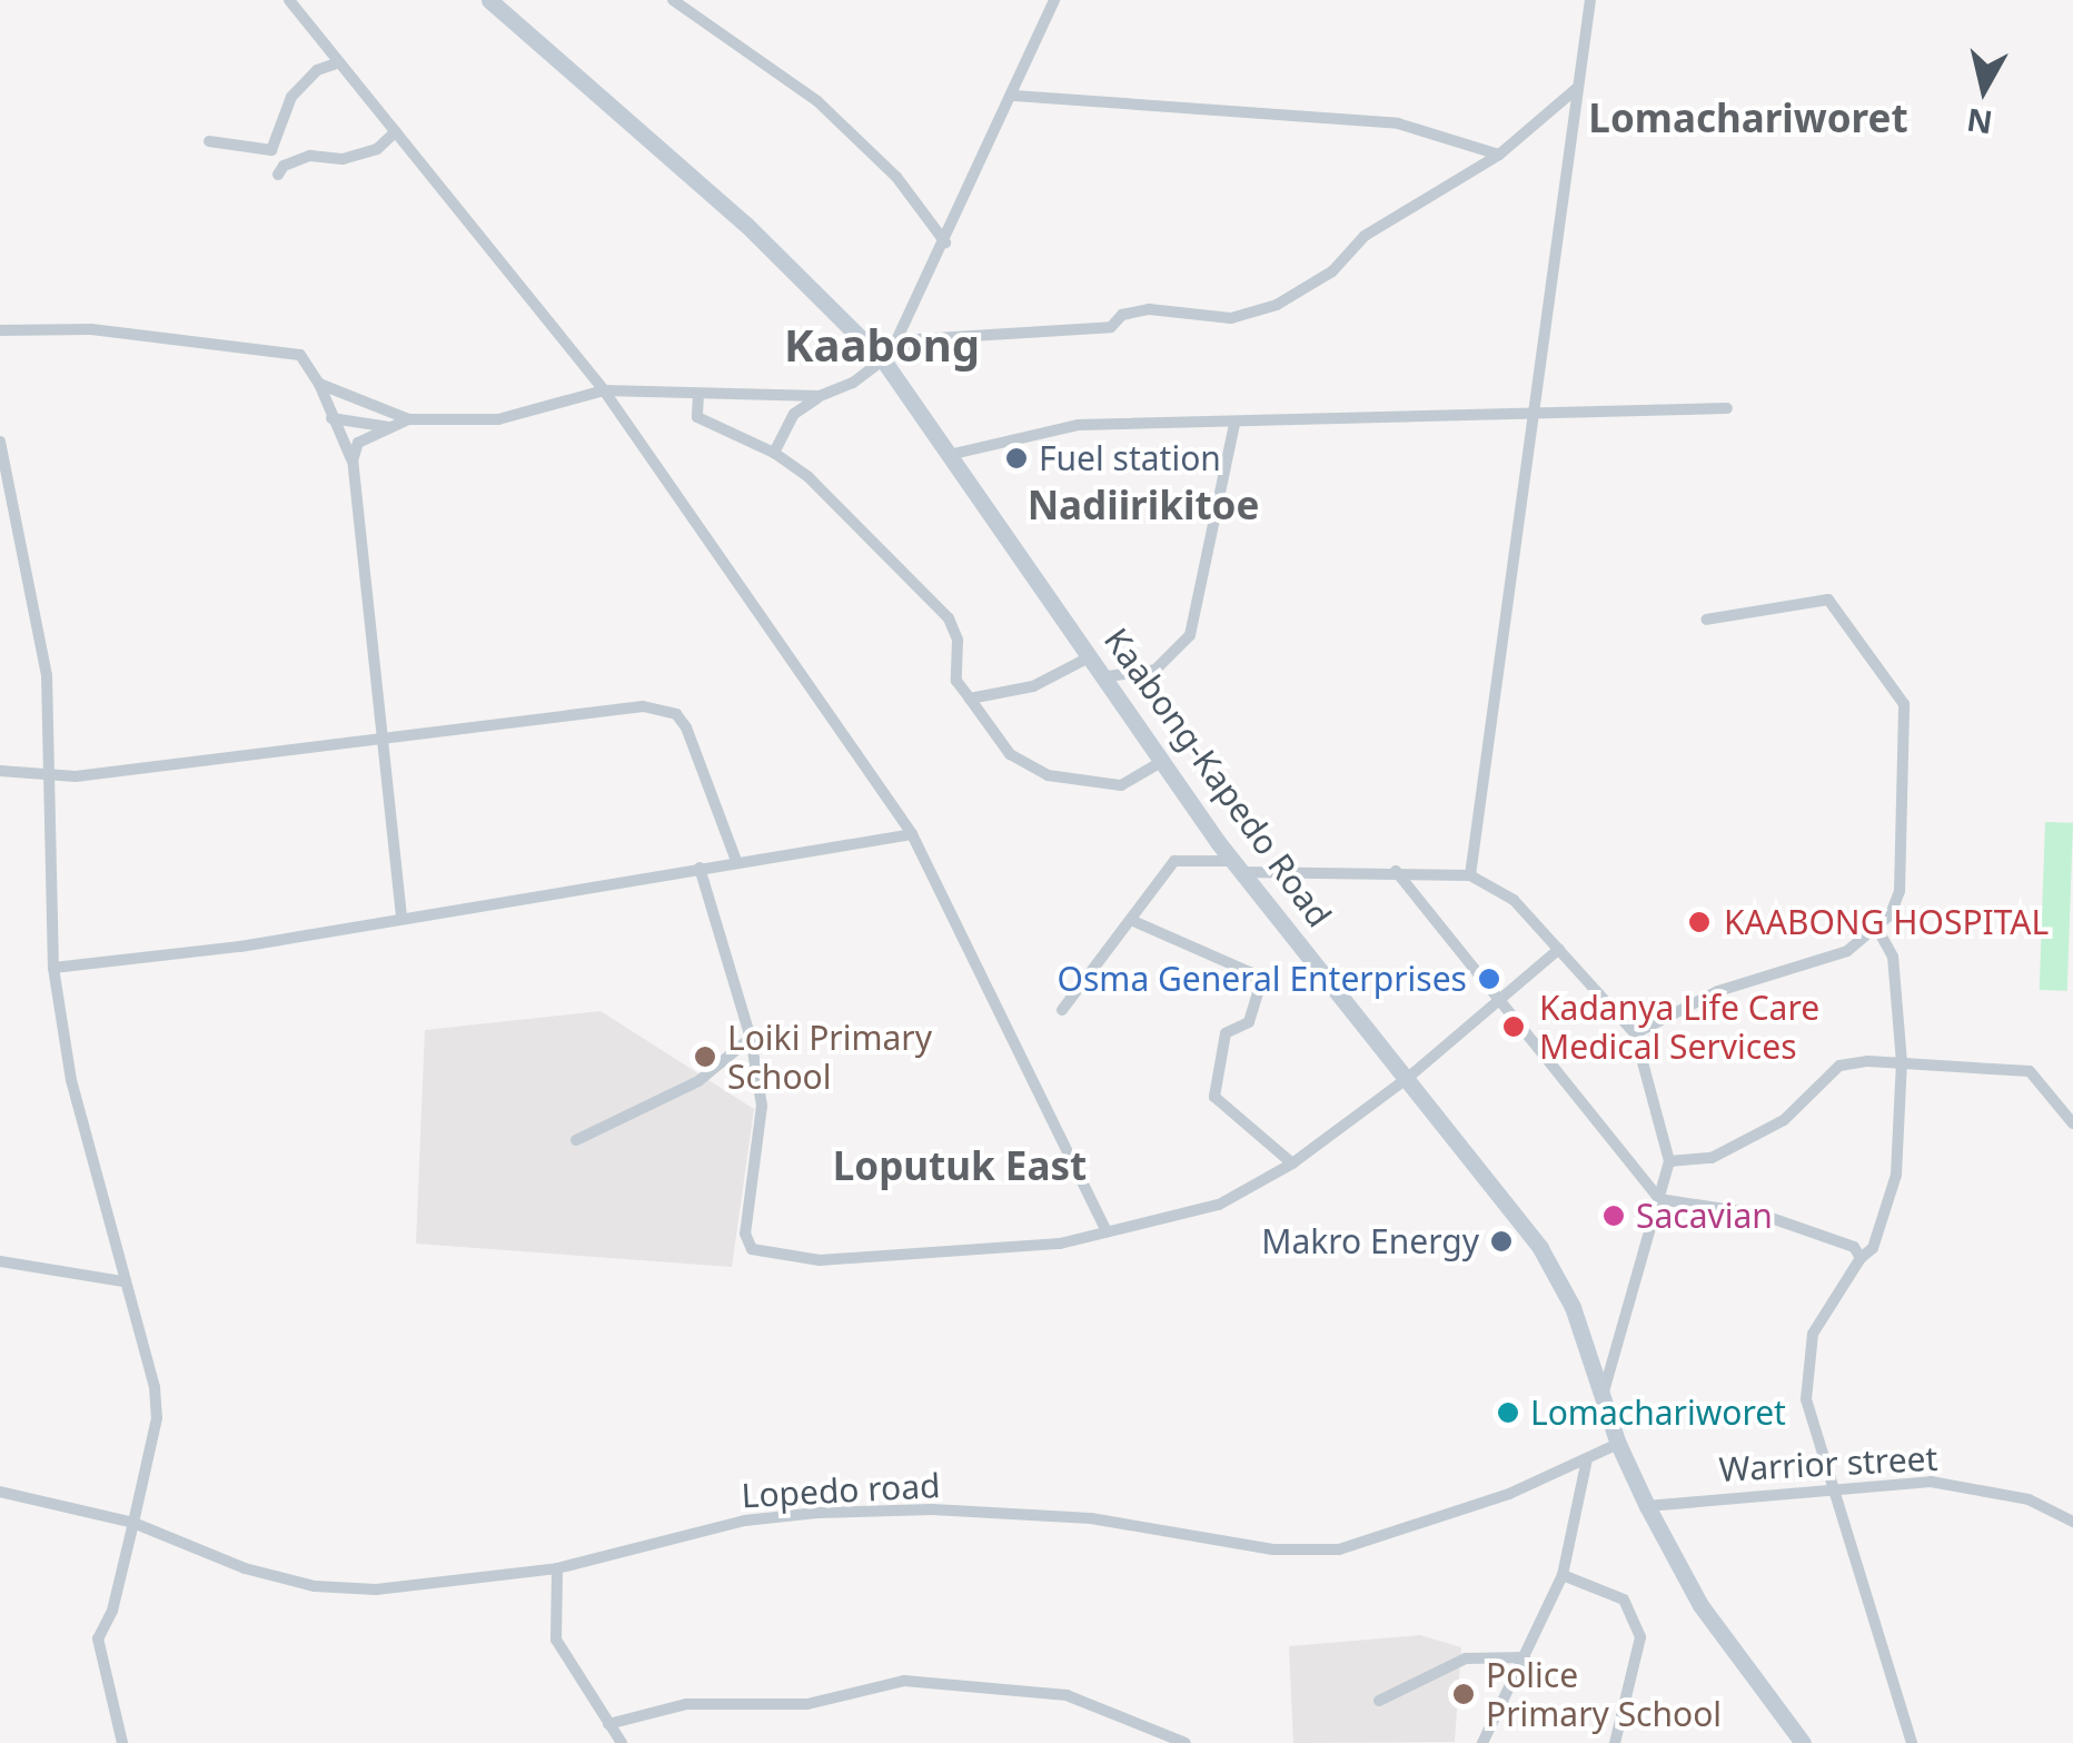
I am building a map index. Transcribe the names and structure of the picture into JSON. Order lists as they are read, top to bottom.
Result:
{
  "streets": {
    "main road": ["Kaabong-Kapedo Road"],
    "street": ["Warrior street", "Lopedo road"]
  },
  "crossings": [
    ["Kaabong-Kapedo Road", "Warrior street"],
    ["Kaabong-Kapedo Road", "Lopedo road"]
  ],
  "districts": [
    "Lomachariworet",
    "Kaabong",
    "Nadiirikitoe",
    "Loputuk East"
  ],
  "places": [
    "Fuel station",
    "KAABONG HOSPITAL",
    "Osma General Enterprises",
    "Kadanya Life Care Medical Services",
    "Loiki Primary School",
    "Sacavian",
    "Makro Energy",
    "Lomachariworet",
    "Police Primary School"
  ],
  "north": "bottom"
}
